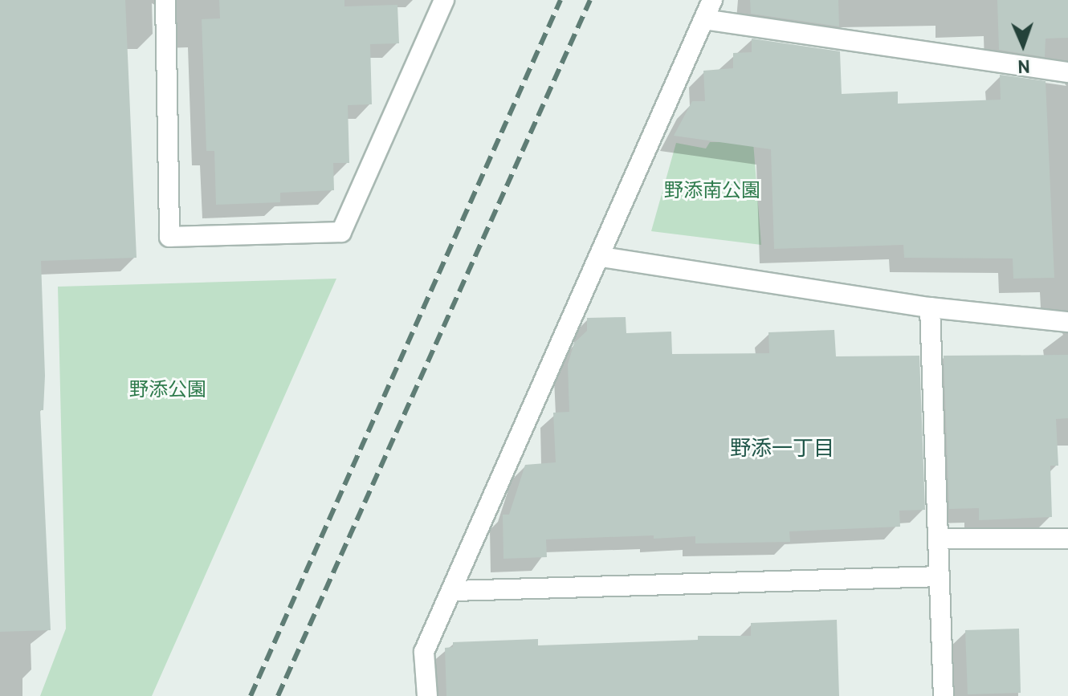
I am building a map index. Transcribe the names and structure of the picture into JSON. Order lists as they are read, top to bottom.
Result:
{
  "districts": ["野添一丁目"],
  "parks": ["野添南公園", "野添公園"],
  "north": "bottom"
}
